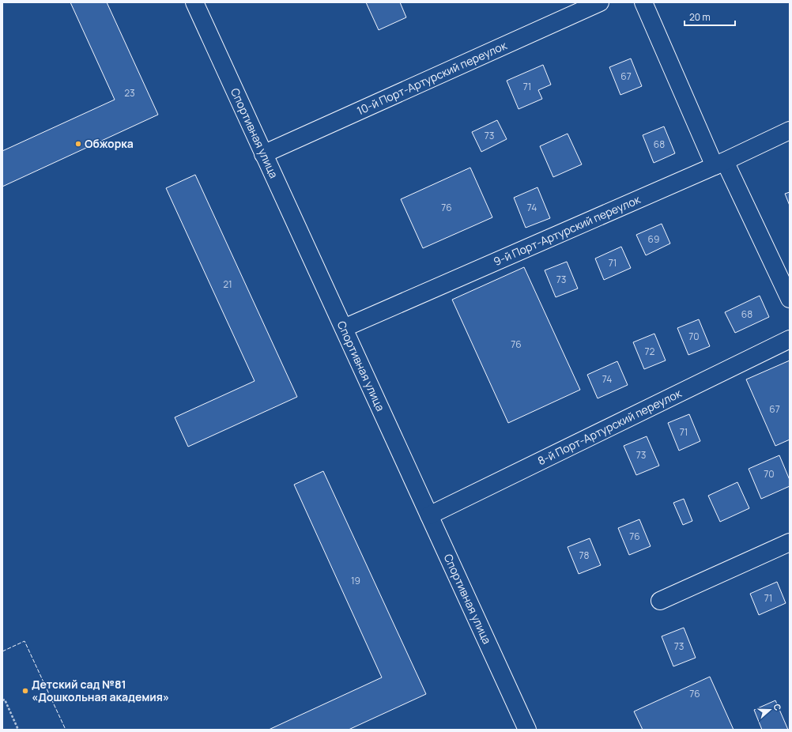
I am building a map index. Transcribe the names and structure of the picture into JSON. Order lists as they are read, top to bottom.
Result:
{
  "streets": {
    "street": [
      "10-й Порт-Артурский переулок",
      "Спортивная улица",
      "9-й Порт-Артурский переулок",
      "8-й Порт-Артурский переулок"
    ]
  },
  "crossings": [
    ["10-й Порт-Артурский переулок", "Спортивная улица"],
    ["Спортивная улица", "9-й Порт-Артурский переулок"],
    ["Спортивная улица", "8-й Порт-Артурский переулок"]
  ],
  "places": ["Обжорка", "Детский сад №81 «Дошкольная академия»"],
  "house_numbers": [
    "67",
    "71",
    "23",
    "73",
    "68",
    "76",
    "74",
    "69",
    "71",
    "73",
    "21",
    "68",
    "70",
    "76",
    "72",
    "74",
    "67",
    "71",
    "73",
    "70",
    "76",
    "78",
    "19",
    "71",
    "73",
    "76"
  ],
  "scale_bar": "20 m",
  "north": "right"
}
